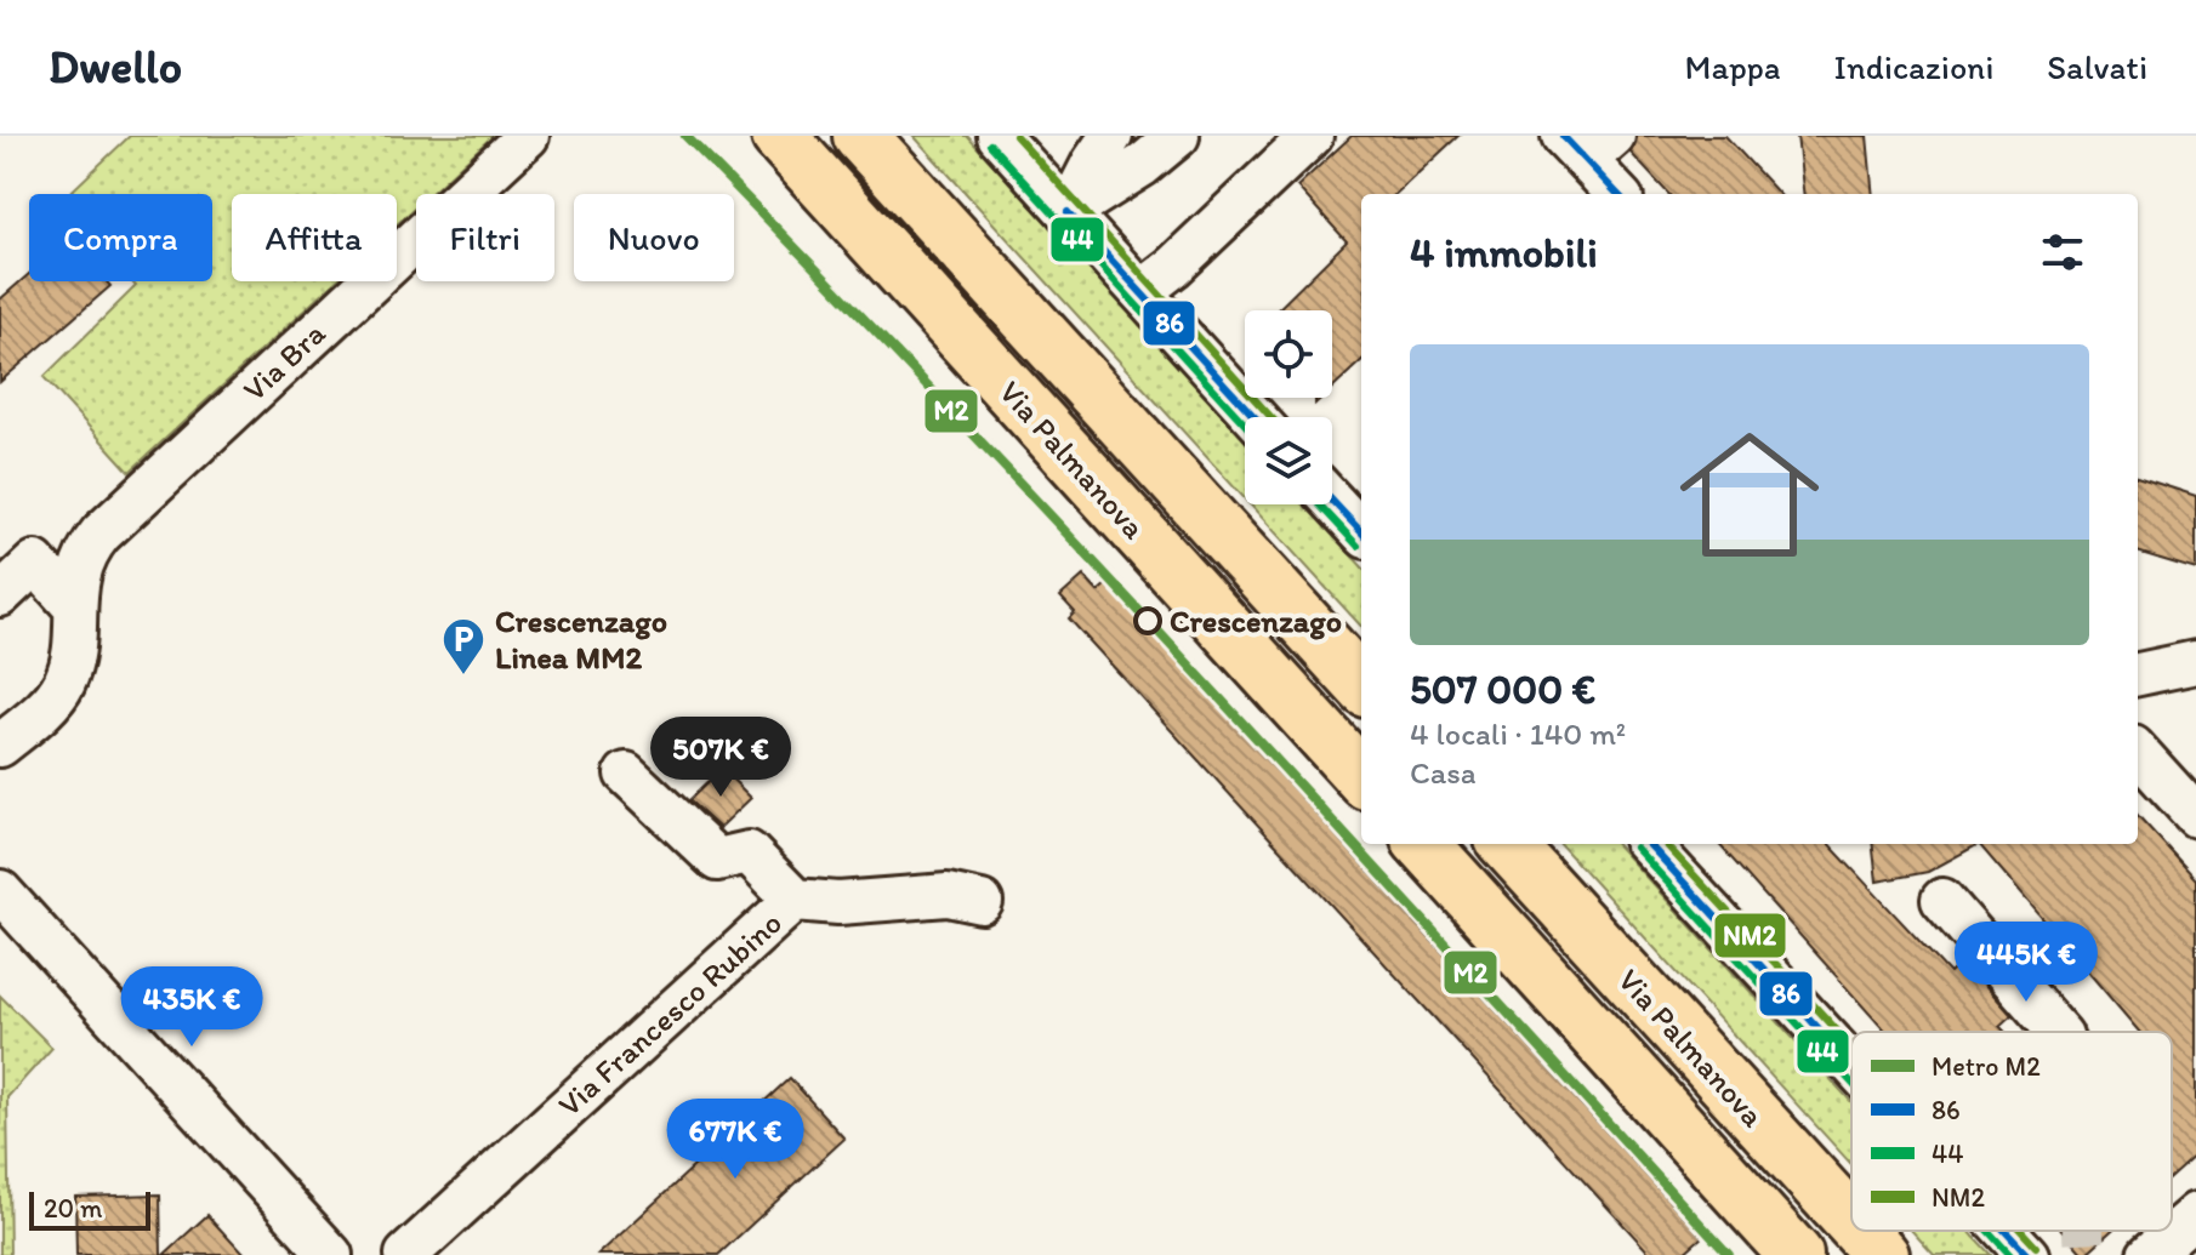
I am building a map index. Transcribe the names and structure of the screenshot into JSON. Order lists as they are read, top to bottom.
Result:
{
  "streets": {
    "highway": ["Via Palmanova"],
    "street": ["Via Bra", "Via Francesco Rubino"]
  },
  "places": {
    "other": ["Crescenzago"],
    "parking": ["Crescenzago Linea MM2"]
  },
  "lines": [
    "metro line M2",
    "transit line 86",
    "transit line NM2",
    "transit line 44"
  ],
  "legend": [
    "Metro M2",
    "86",
    "44",
    "NM2"
  ],
  "scale_bar": "20 m",
  "page": {
    "header": "Dwello",
    "nav": ["Mappa", "Indicazioni", "Salvati"],
    "chip": [
      "Compra",
      "Affitta",
      "Filtri",
      "Nuovo"
    ],
    "heading": "4 immobili",
    "list": [
      {
        "name": "507 000 €",
        "note": "4 locali · 140 m² · Casa"
      }
    ],
    "price": [
      "507K €",
      "445K €",
      "435K €",
      "677K €"
    ],
    "scale": "20 m"
  }
}
